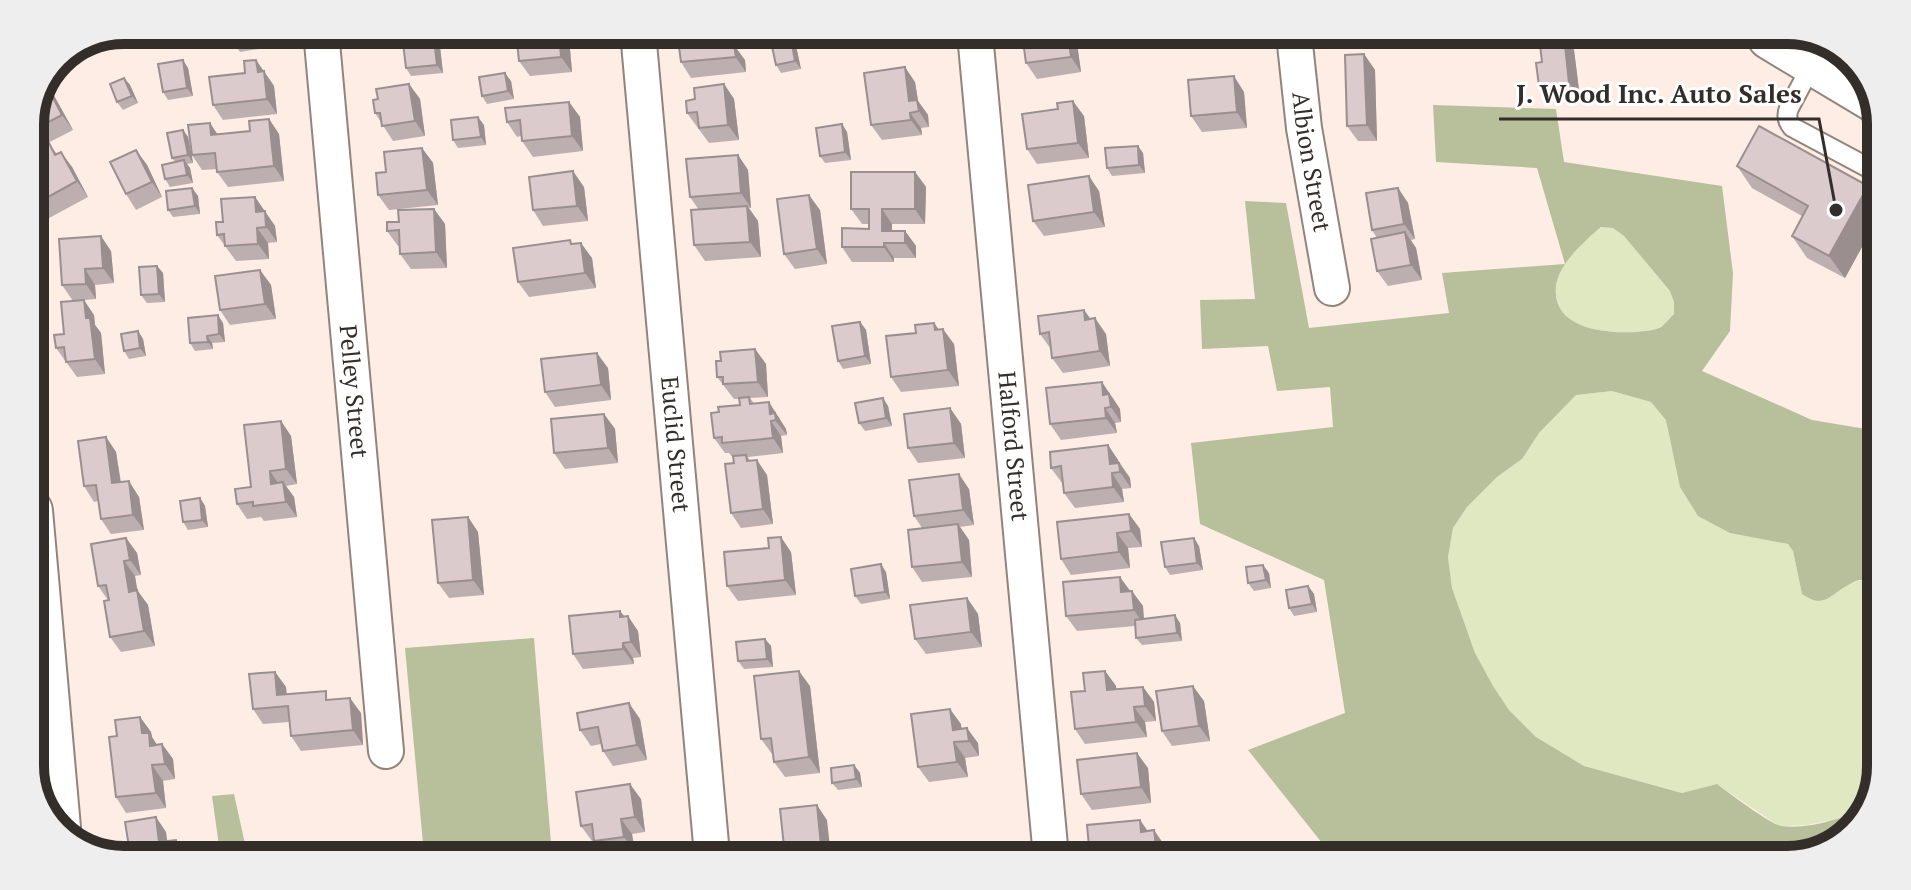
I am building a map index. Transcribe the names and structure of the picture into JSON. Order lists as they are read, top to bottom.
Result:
{
  "streets": {
    "street": [
      "Albion Street",
      "Pelley Street",
      "Euclid Street",
      "Halford Street"
    ]
  },
  "places": ["J. Wood Inc. Auto Sales"]
}
